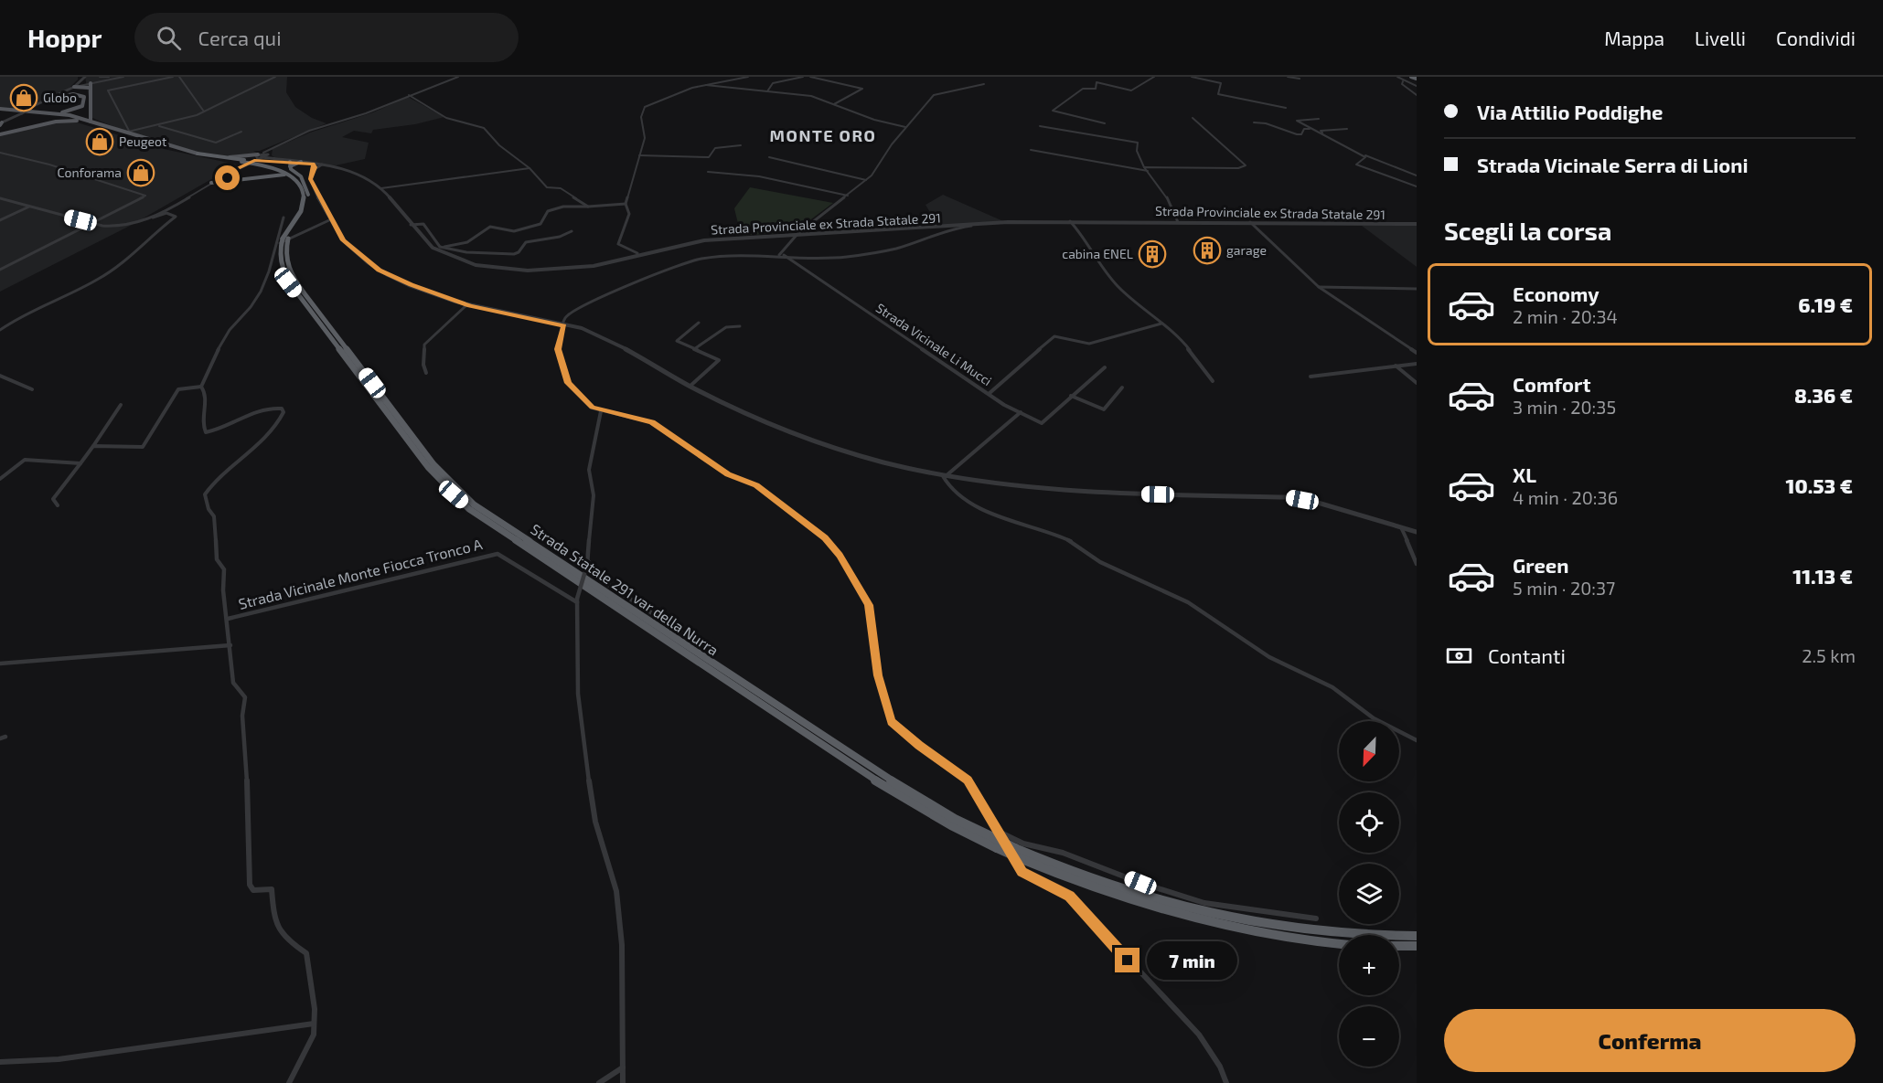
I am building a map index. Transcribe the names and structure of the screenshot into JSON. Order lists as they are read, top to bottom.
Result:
{
  "streets": {
    "highway": ["Strada Statale 291 var della Nurra"],
    "street": ["Strada Provinciale ex Strada Statale 291", "Strada Vicinale Li Mucci", "Strada Vicinale Monte Fiocca Tronco A"]
  },
  "districts": ["MONTE ORO"],
  "places": {
    "shop": ["Globo", "Peugeot", "Conforama"],
    "building": ["garage", "cabina ENEL"]
  },
  "north": "bottom left",
  "page": {
    "header": "Hoppr",
    "search": "Cerca qui",
    "nav": ["Mappa", "Livelli", "Condividi"],
    "banner": ["Via Attilio Poddighe", "Strada Vicinale Serra di Lioni"],
    "heading": "Scegli la corsa",
    "list": [
      {
        "name": "Economy",
        "note": "2 min · 20:34",
        "value": "6.19 €"
      },
      {
        "name": "Comfort",
        "note": "3 min · 20:35",
        "value": "8.36 €"
      },
      {
        "name": "XL",
        "note": "4 min · 20:36",
        "value": "10.53 €"
      },
      {
        "name": "Green",
        "note": "5 min · 20:37",
        "value": "11.13 €"
      }
    ],
    "pay": ["Contanti", "2.5 km"],
    "map_buttons": ["+", "−"],
    "bubble": "7 min",
    "buttons": "Conferma"
  }
}
